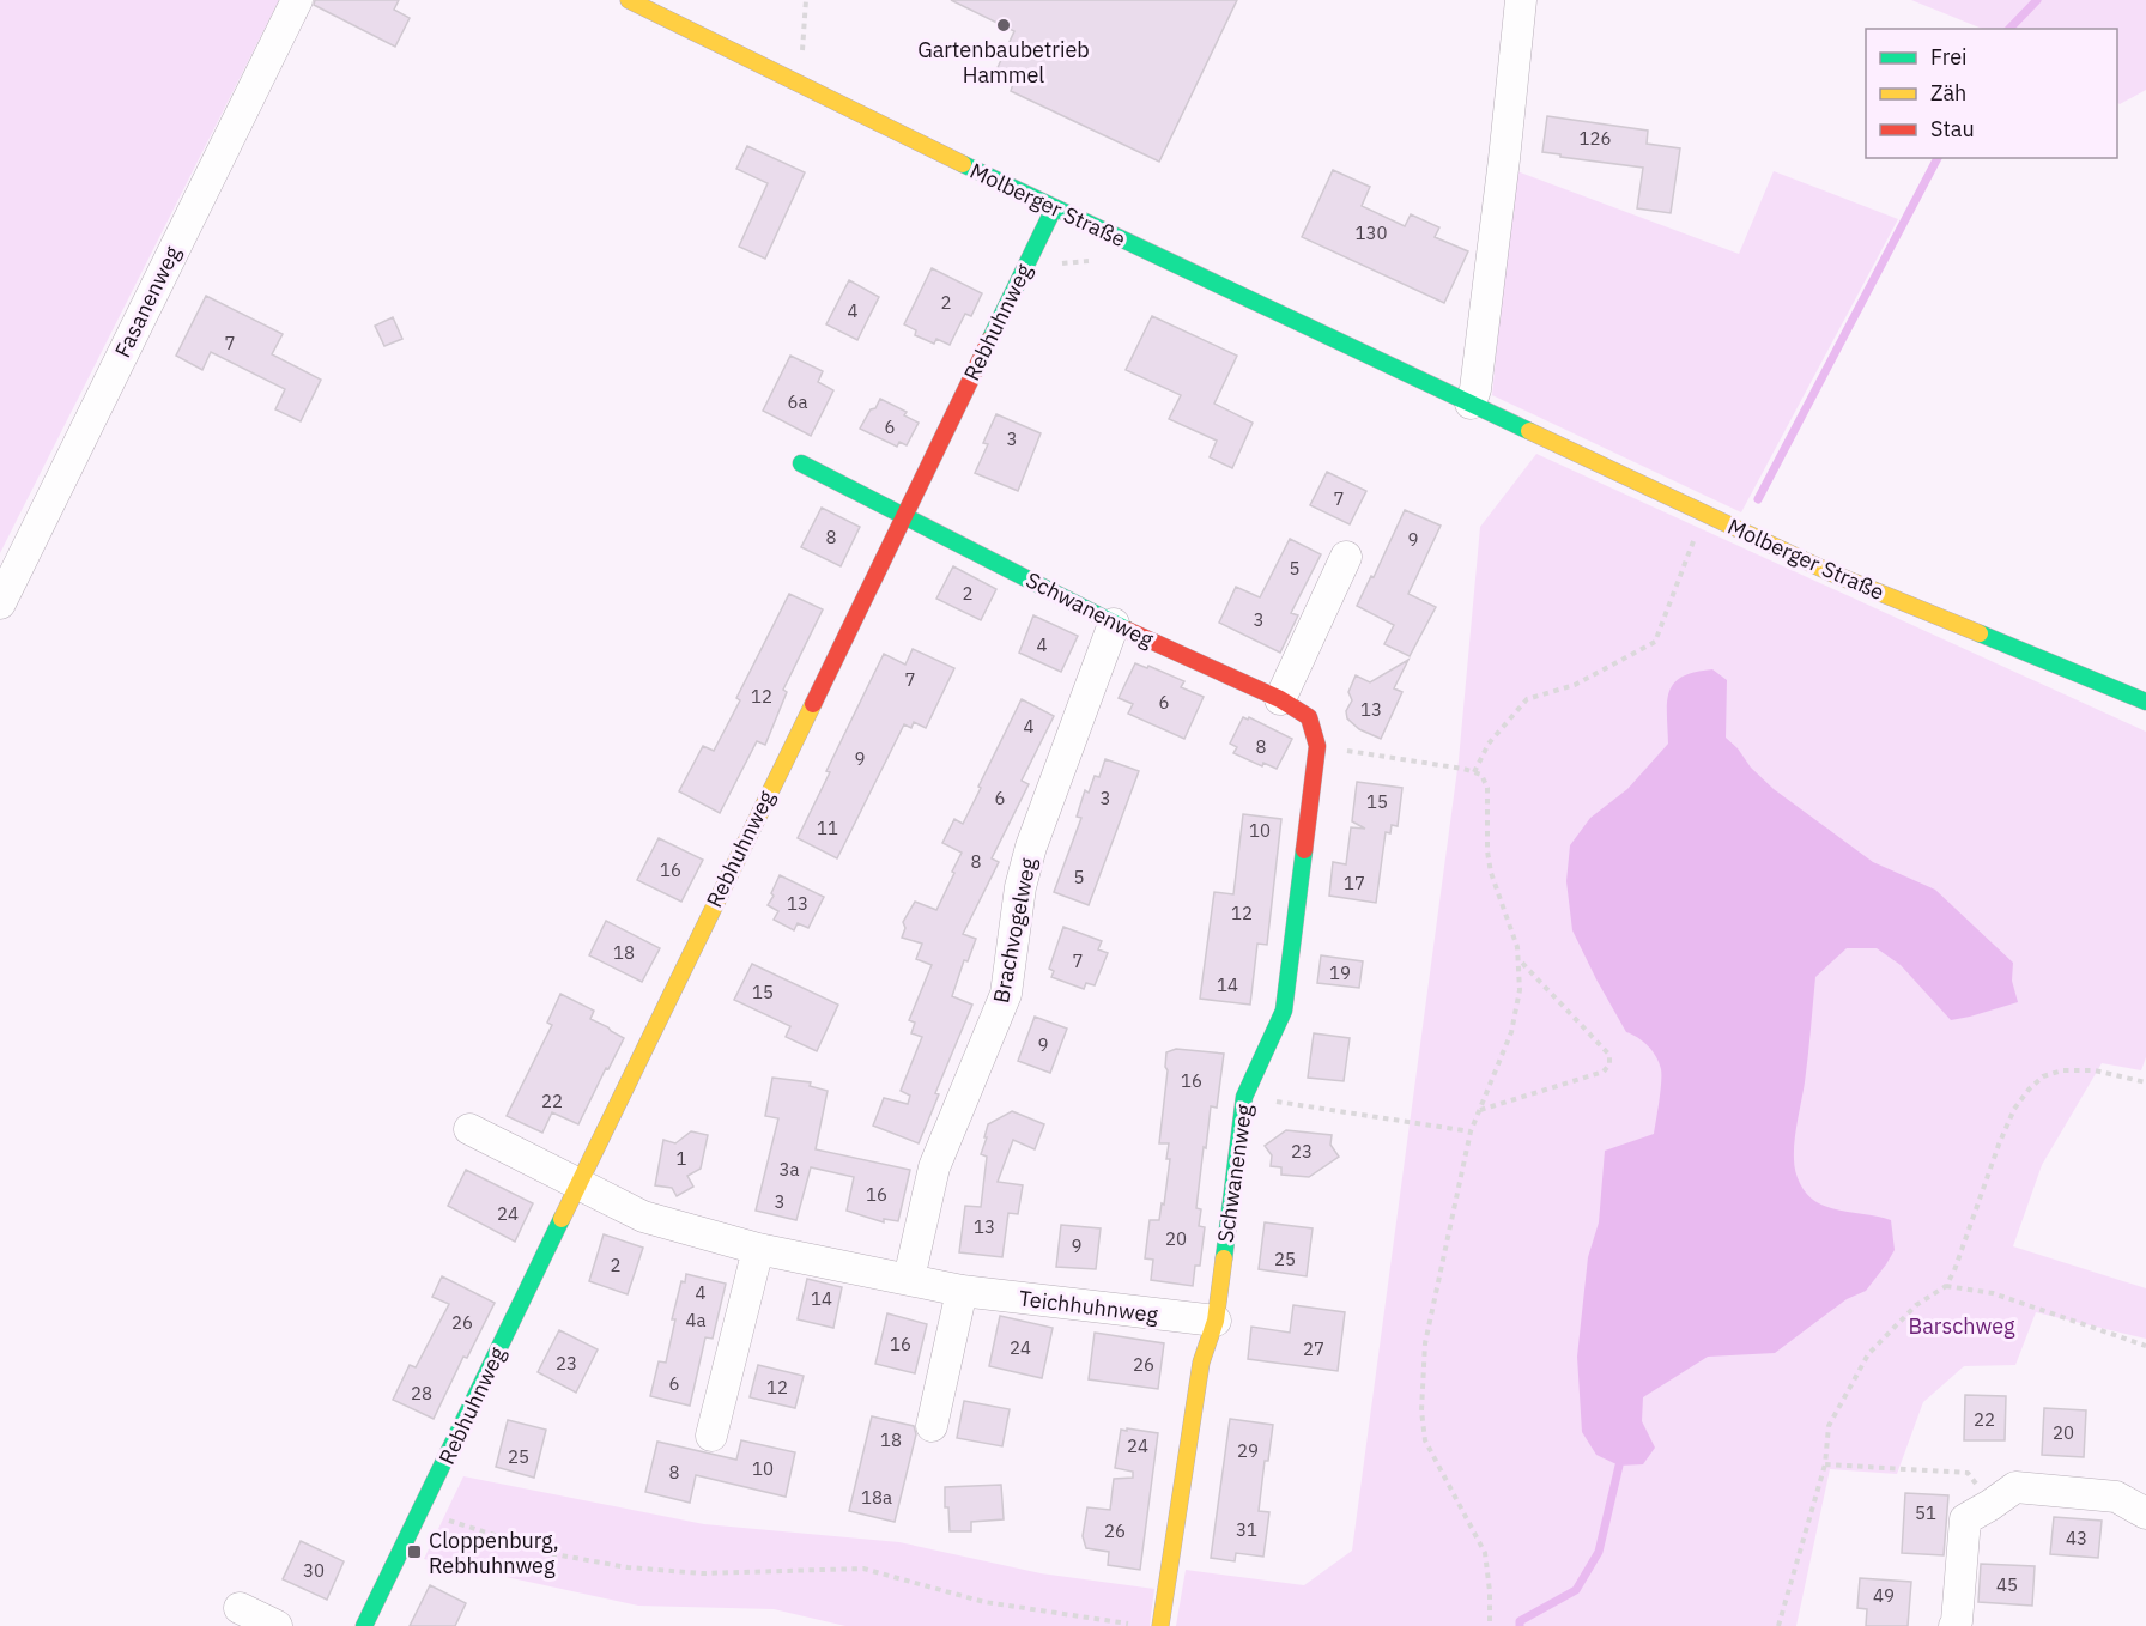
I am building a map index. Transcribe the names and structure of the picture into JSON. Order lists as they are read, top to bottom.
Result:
{
  "streets": {
    "street": [
      "Molberger Straße",
      "Fasanenweg",
      "Rebhuhnweg",
      "Schwanenweg",
      "Brachvogelweg",
      "Teichhuhnweg"
    ]
  },
  "crossings": [
    ["Molberger Straße", "Rebhuhnweg"],
    ["Rebhuhnweg", "Schwanenweg"],
    ["Rebhuhnweg", "Teichhuhnweg"],
    ["Schwanenweg", "Brachvogelweg"],
    ["Schwanenweg", "Teichhuhnweg"],
    ["Brachvogelweg", "Teichhuhnweg"]
  ],
  "parks": ["Barschweg"],
  "places": {
    "other": ["Gartenbaubetrieb Hammel"],
    "transit": ["Cloppenburg, Rebhuhnweg"]
  },
  "house_numbers": [
    "126",
    "130",
    "2",
    "4",
    "7",
    "6a",
    "6",
    "3",
    "7",
    "8",
    "9",
    "5",
    "2",
    "3",
    "4",
    "7",
    "12",
    "6",
    "13",
    "4",
    "8",
    "9",
    "6",
    "3",
    "15",
    "11",
    "10",
    "8",
    "16",
    "5",
    "17",
    "13",
    "12",
    "18",
    "7",
    "19",
    "14",
    "15",
    "9",
    "16",
    "22",
    "23",
    "1",
    "3a",
    "16",
    "3",
    "24",
    "13",
    "20",
    "9",
    "25",
    "2",
    "4",
    "14",
    "4a",
    "26",
    "16",
    "24",
    "27",
    "23",
    "26",
    "6",
    "12",
    "28",
    "22",
    "20",
    "18",
    "24",
    "29",
    "25",
    "10",
    "8",
    "18a",
    "51",
    "31",
    "26",
    "43",
    "30",
    "45",
    "49"
  ],
  "legend": ["Frei", "Zäh", "Stau"]
}
